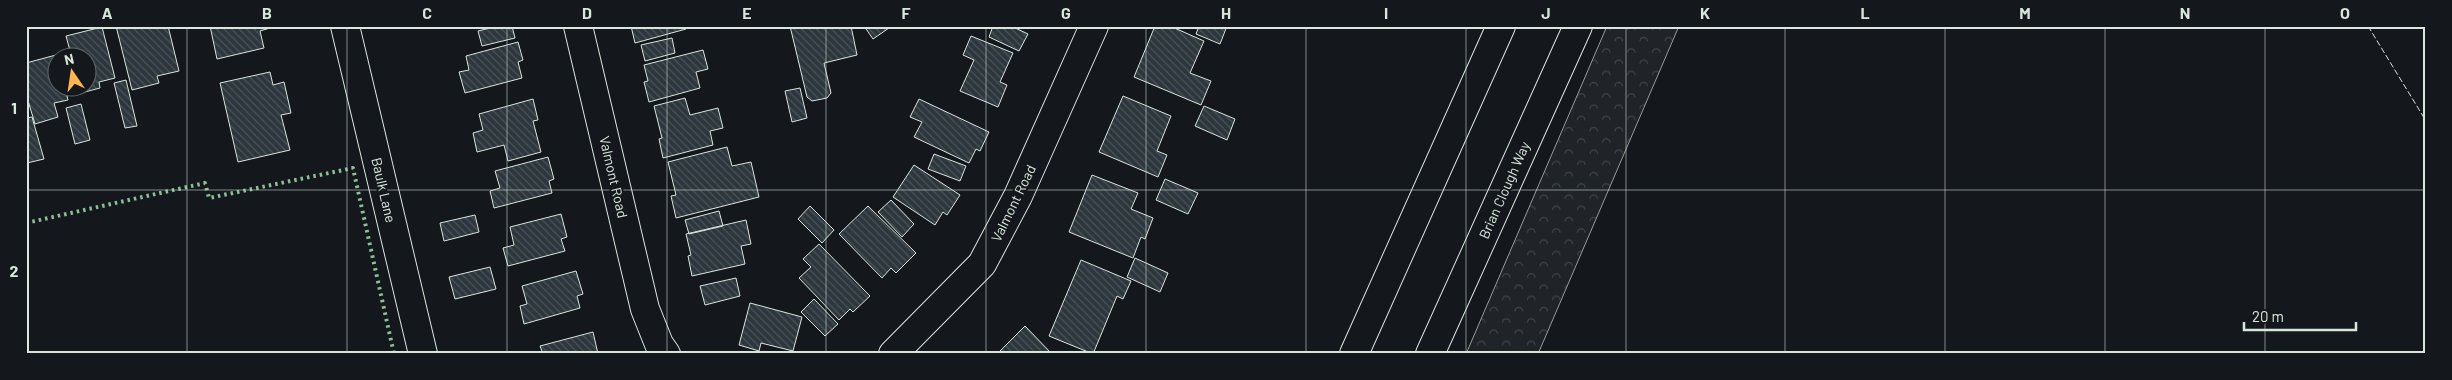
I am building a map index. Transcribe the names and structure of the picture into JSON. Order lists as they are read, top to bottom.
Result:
{
  "streets": {
    "main road": ["Valmont Road", "Baulk Lane", "Brian Clough Way"]
  },
  "scale_bar": "20 m",
  "north": "top",
  "grid": {
    "columns": [
      "A",
      "B",
      "C",
      "D",
      "E",
      "F",
      "G",
      "H",
      "I",
      "J",
      "K",
      "L",
      "M",
      "N",
      "O"
    ],
    "rows": ["1", "2"]
  }
}
